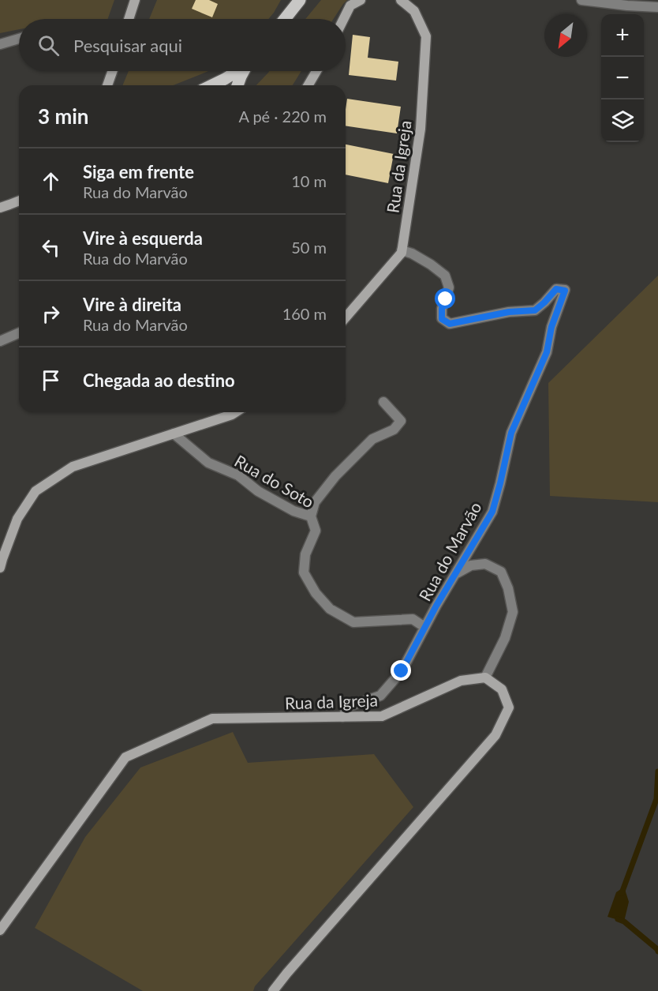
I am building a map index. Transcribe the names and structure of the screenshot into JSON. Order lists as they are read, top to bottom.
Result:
{
  "streets": {
    "street": ["Rua da Igreja", "Rua do Soto", "Rua do Marvão"]
  },
  "crossings": [
    ["Rua da Igreja", "Rua do Marvão"],
    ["Rua do Soto", "Rua do Marvão"]
  ],
  "north": "bottom left",
  "page": {
    "map_buttons": ["+", "−"],
    "search": "Pesquisar aqui",
    "heading": ["3 min", "A pé · 220 m"],
    "list": [
      ["Siga em frente", "Rua do Marvão", "10 m"],
      ["Vire à esquerda", "Rua do Marvão", "50 m"],
      ["Vire à direita", "Rua do Marvão", "160 m"],
      "Chegada ao destino"
    ]
  }
}
